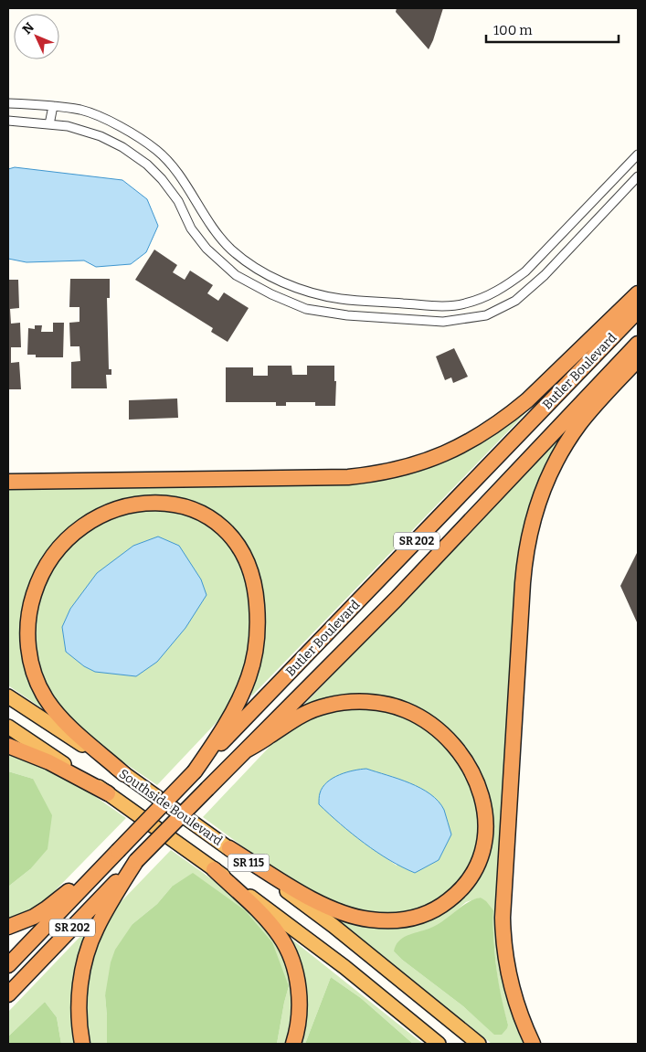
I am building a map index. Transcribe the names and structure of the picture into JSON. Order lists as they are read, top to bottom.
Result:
{
  "streets": {
    "highway": [
      "Butler Boulevard",
      "SR 202",
      "Southside Boulevard",
      "SR 115"
    ]
  },
  "scale_bar": "100 m",
  "north": "top left"
}
